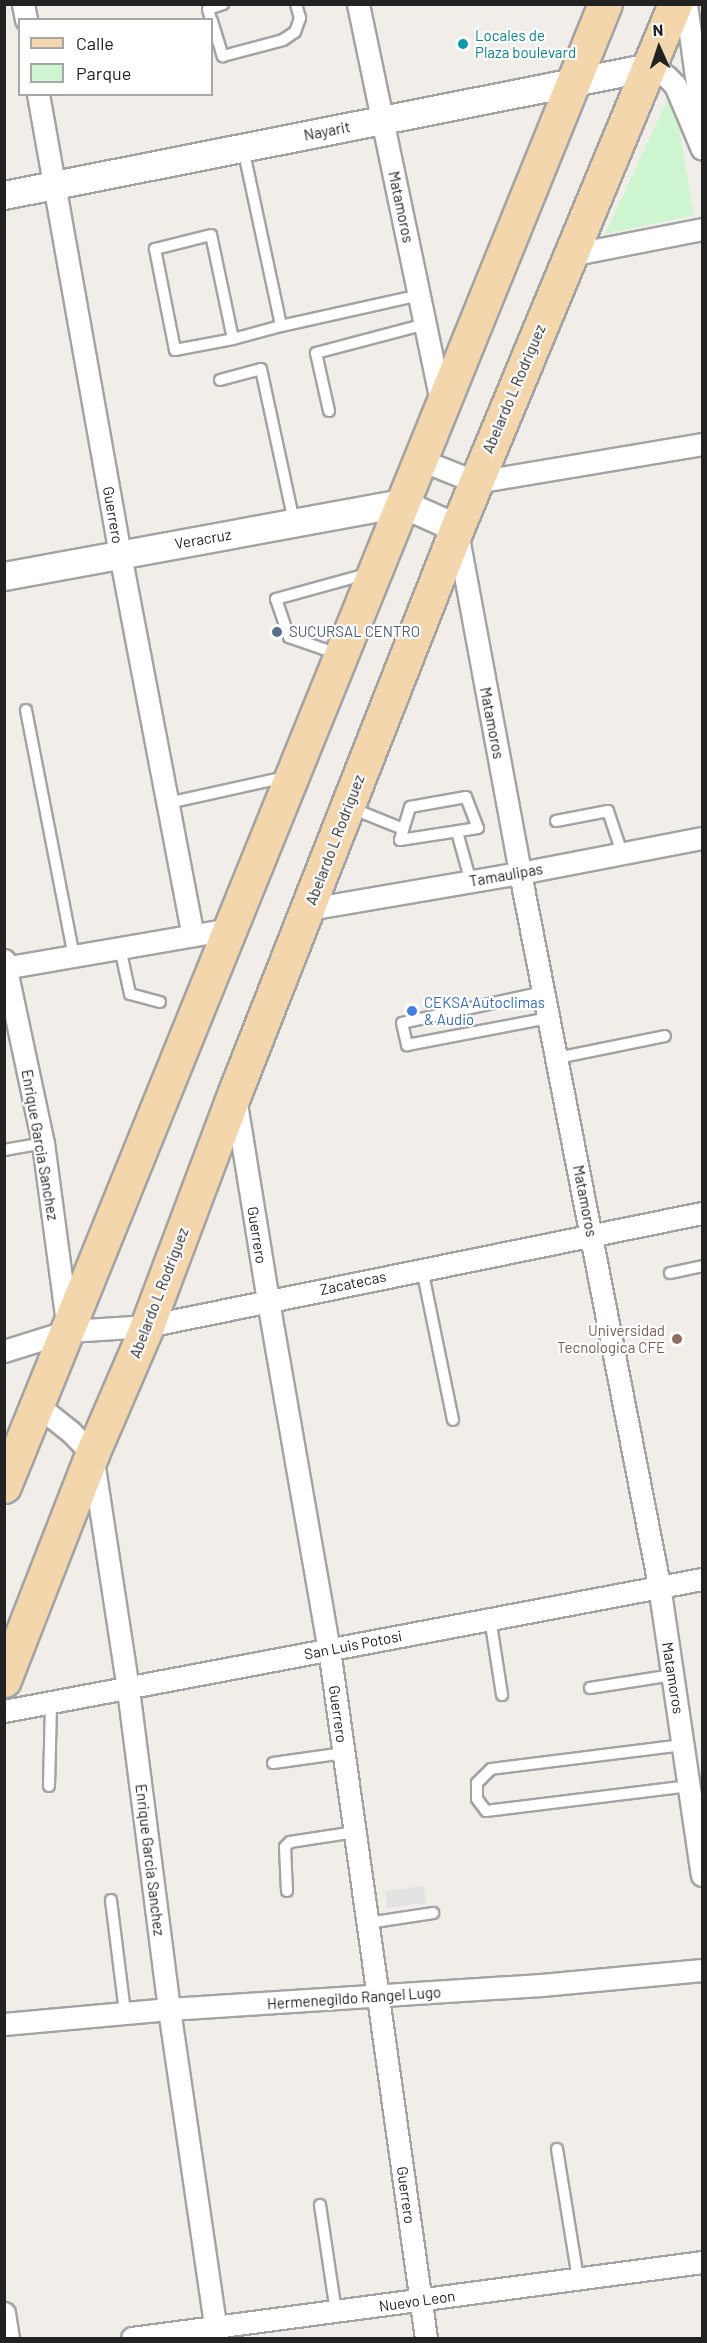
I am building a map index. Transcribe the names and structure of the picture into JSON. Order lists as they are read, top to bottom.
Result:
{
  "streets": {
    "main road": ["Abelardo L Rodriguez"],
    "street": [
      "Nayarit",
      "Matamoros",
      "Guerrero",
      "Veracruz",
      "Tamaulipas",
      "Enrique Garcia Sanchez",
      "Zacatecas",
      "San Luis Potosi",
      "Hermenegildo Rangel Lugo",
      "Nuevo Leon"
    ]
  },
  "crossings": [
    ["Nayarit", "Matamoros"],
    ["Nayarit", "Abelardo L Rodriguez"],
    ["Nayarit", "Guerrero"],
    ["Matamoros", "Abelardo L Rodriguez"],
    ["Matamoros", "Tamaulipas"],
    ["Matamoros", "Zacatecas"],
    ["Matamoros", "San Luis Potosi"],
    ["Abelardo L Rodriguez", "Guerrero"],
    ["Abelardo L Rodriguez", "Tamaulipas"],
    ["Abelardo L Rodriguez", "Enrique Garcia Sanchez"],
    ["Abelardo L Rodriguez", "Zacatecas"],
    ["Guerrero", "Veracruz"],
    ["Guerrero", "Zacatecas"],
    ["Guerrero", "San Luis Potosi"],
    ["Guerrero", "Hermenegildo Rangel Lugo"],
    ["Guerrero", "Nuevo Leon"],
    ["Enrique Garcia Sanchez", "Zacatecas"],
    ["Enrique Garcia Sanchez", "San Luis Potosi"],
    ["Enrique Garcia Sanchez", "Hermenegildo Rangel Lugo"],
    ["Enrique Garcia Sanchez", "Nuevo Leon"]
  ],
  "places": [
    "Locales de Plaza boulevard",
    "SUCURSAL CENTRO",
    "CEKSA Autoclimas & Audio",
    "Universidad Tecnologica CFE"
  ],
  "legend": ["Calle", "Parque"],
  "north": "top"
}
